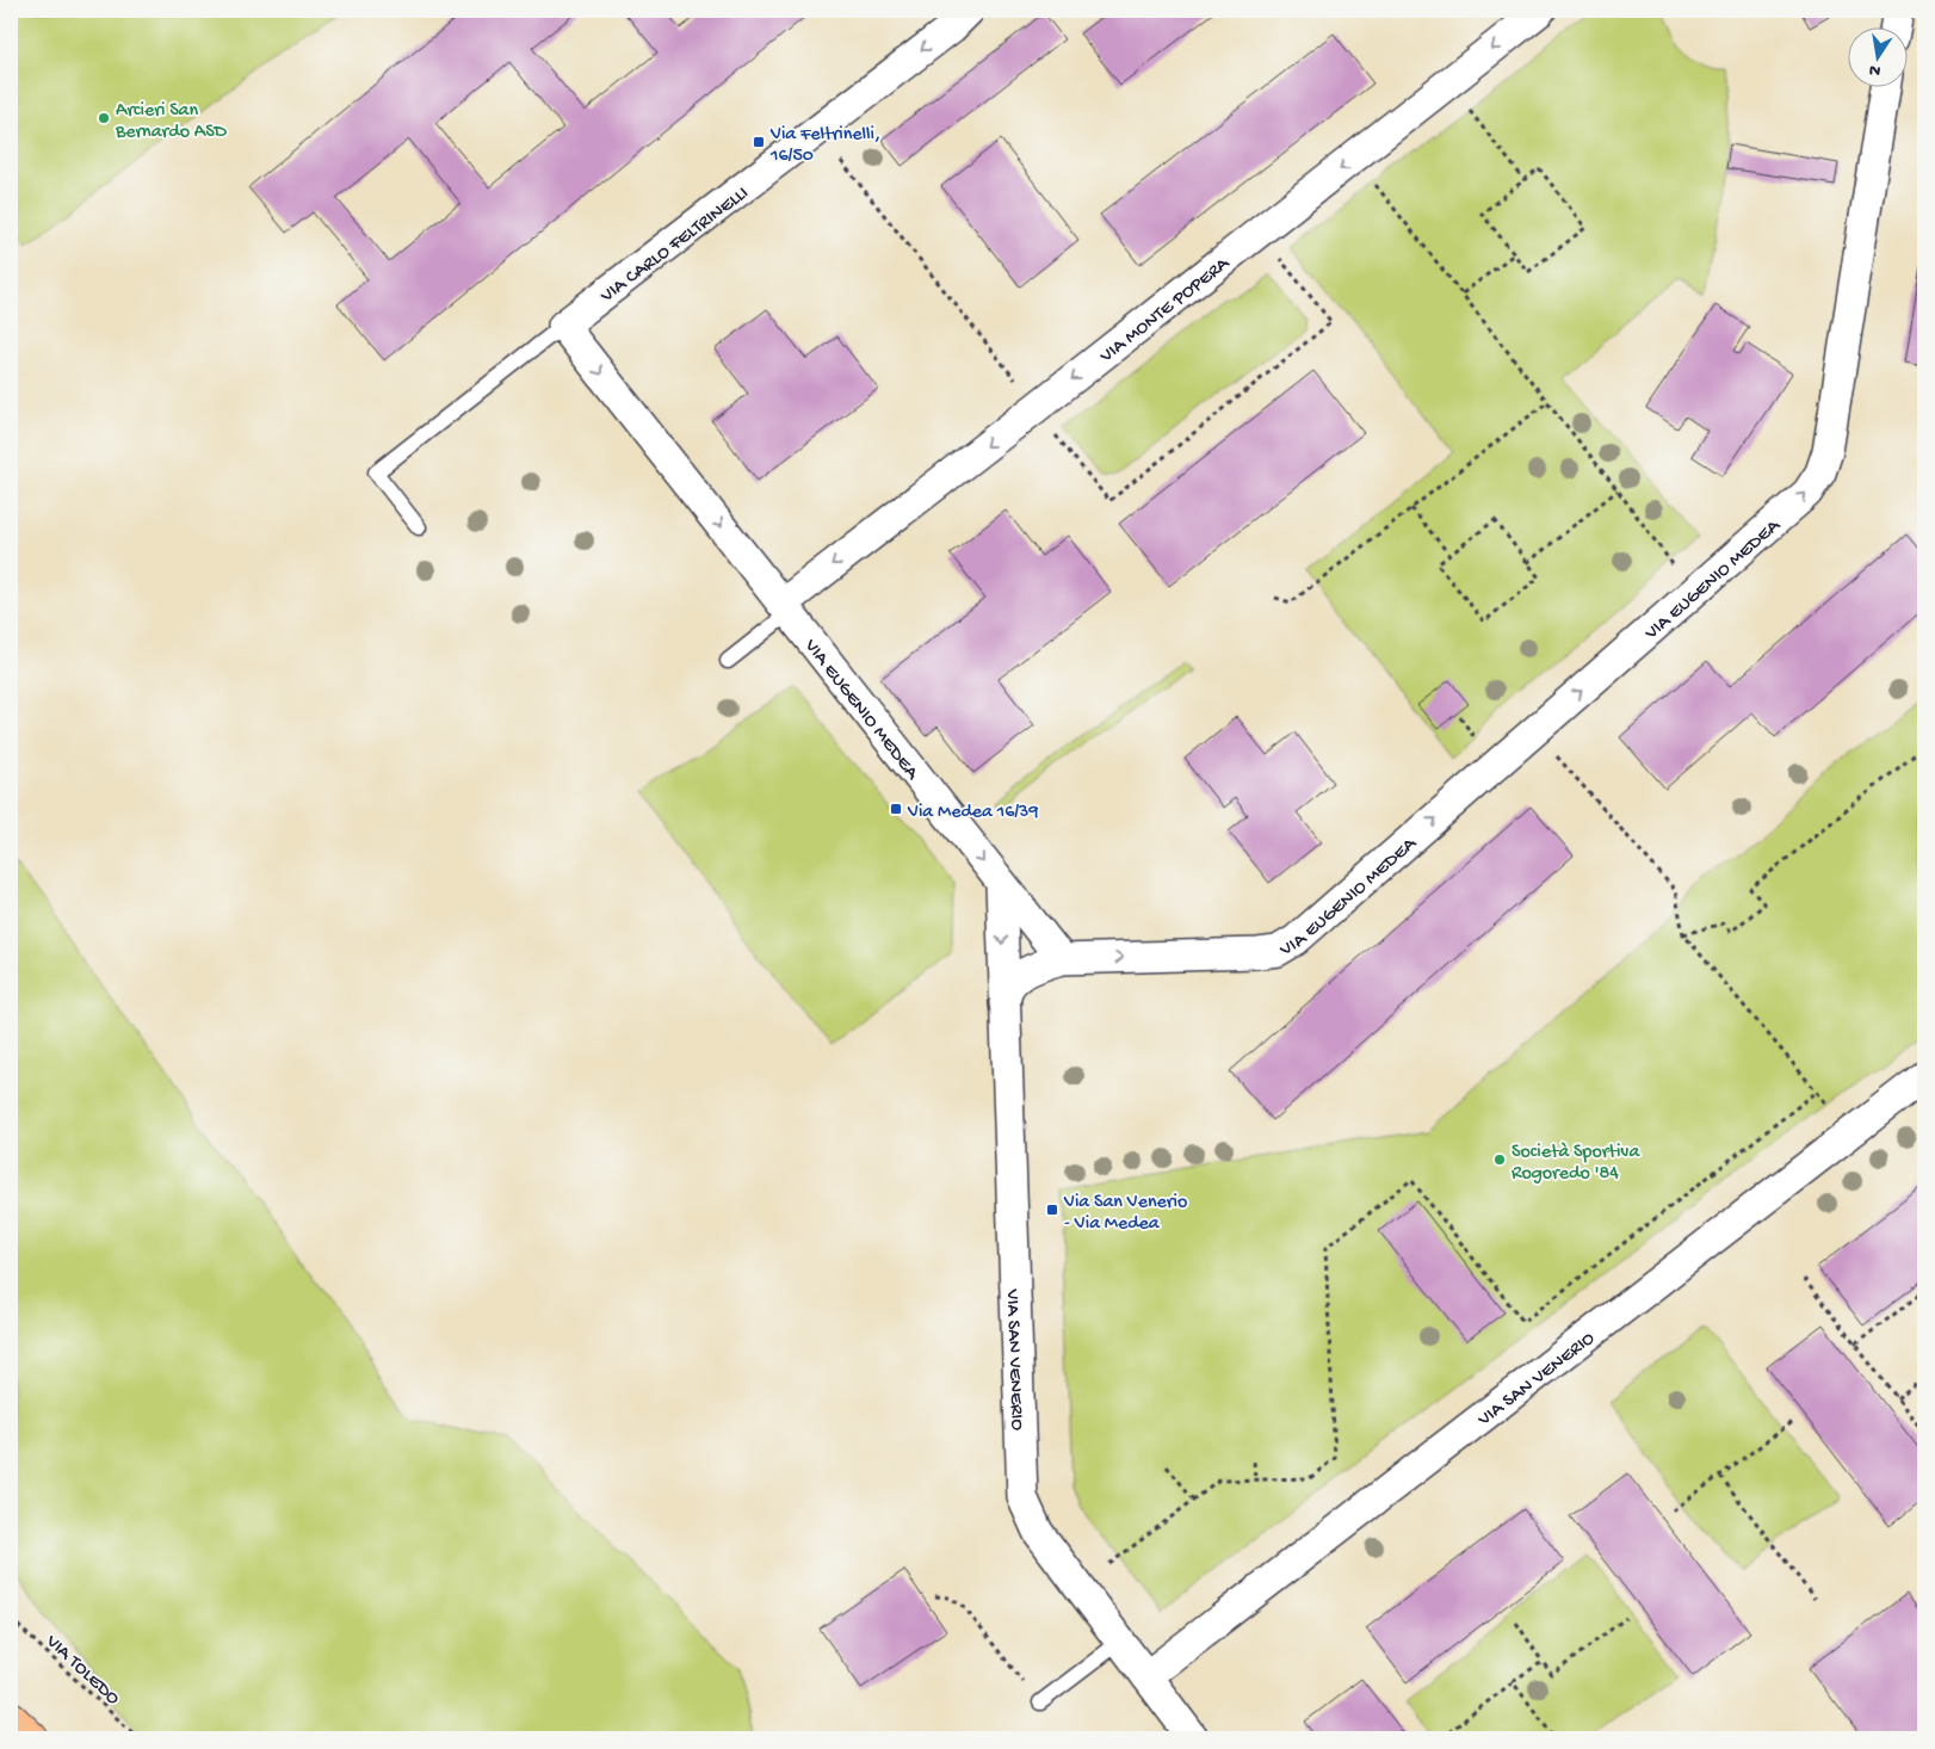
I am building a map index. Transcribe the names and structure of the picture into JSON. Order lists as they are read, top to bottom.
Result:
{
  "streets": {
    "street": [
      "VIA CARLO FELTRINELLI",
      "VIA MONTE POPERA",
      "VIA EUGENIO MEDEA",
      "VIA SAN VENERIO"
    ],
    "path": ["VIA TOLEDO"]
  },
  "crossings": [
    ["VIA CARLO FELTRINELLI", "VIA EUGENIO MEDEA"],
    ["VIA MONTE POPERA", "VIA EUGENIO MEDEA"],
    ["VIA EUGENIO MEDEA", "VIA SAN VENERIO"]
  ],
  "one_way": ["VIA CARLO FELTRINELLI", "VIA MONTE POPERA"],
  "places": {
    "other": ["Arcieri San Bernardo ASD", "Società Sportiva Rogoredo '84"],
    "transit": ["Via Feltrinelli, 16/50", "Via Medea 16/39", "Via San Venerio - Via Medea"]
  },
  "north": "bottom"
}
